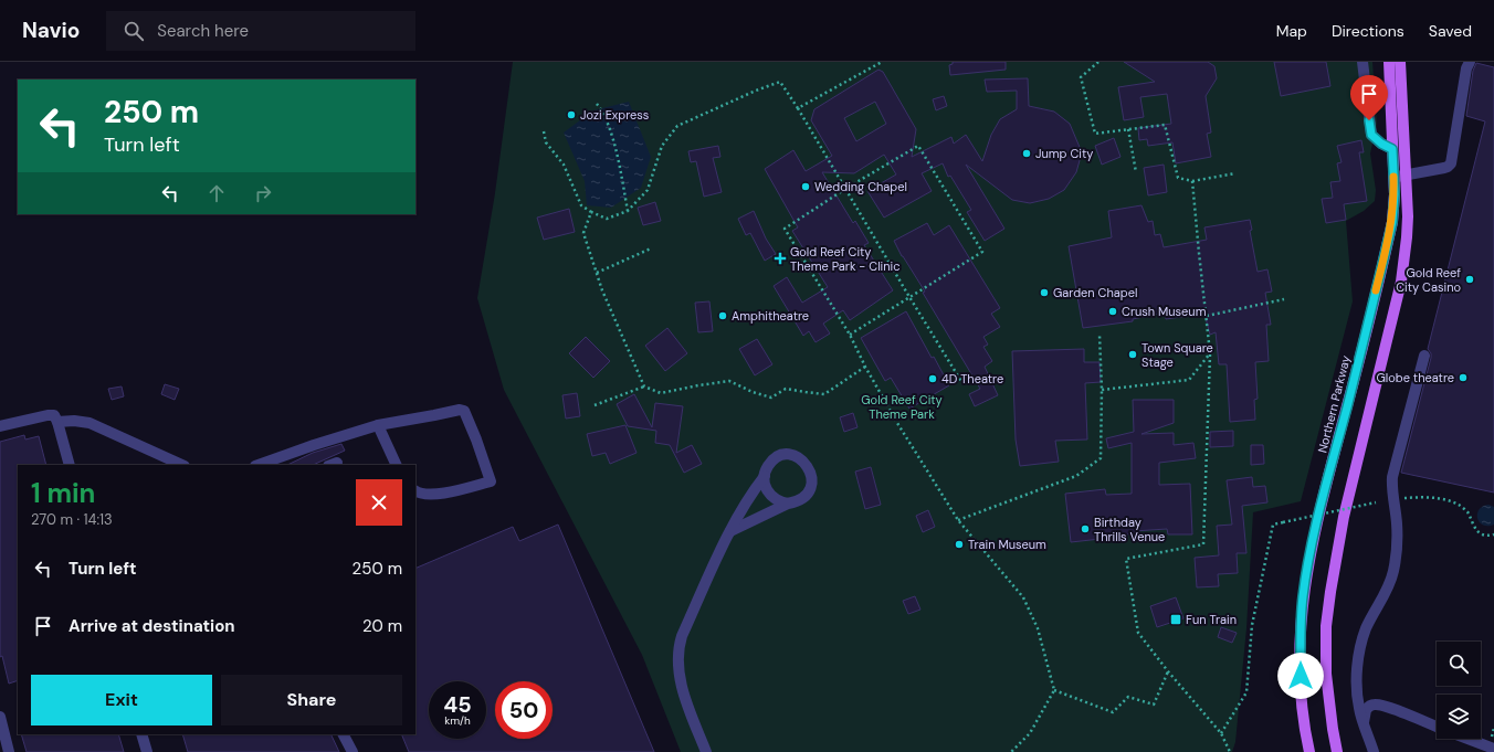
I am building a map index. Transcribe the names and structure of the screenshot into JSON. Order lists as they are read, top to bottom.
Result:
{
  "streets": {
    "main road": ["Northern Parkway"]
  },
  "parks": ["Gold Reef City Theme Park"],
  "places": {
    "other": [
      "Jozi Express",
      "Jump City",
      "Wedding Chapel",
      "Gold Reef City Casino",
      "Garden Chapel",
      "Crush Museum",
      "Amphitheatre",
      "Town Square Stage",
      "Globe theatre",
      "4D Theatre",
      "Birthday Thrills Venue",
      "Train Museum"
    ],
    "health": ["Gold Reef City Theme Park - Clinic"],
    "transit": ["Fun Train"]
  },
  "page": {
    "header": "Navio",
    "search": "Search here",
    "nav": ["Map", "Directions", "Saved"],
    "turn": ["250 m", "Turn left"],
    "heading": ["1 min", "270 m · 14:13"],
    "list": [
      {
        "name": "Turn left",
        "value": "250 m"
      },
      {
        "name": "Arrive at destination",
        "value": "20 m"
      }
    ],
    "buttons": ["Exit", "Share"],
    "speed": "45 km/h",
    "limit": "50"
  }
}
